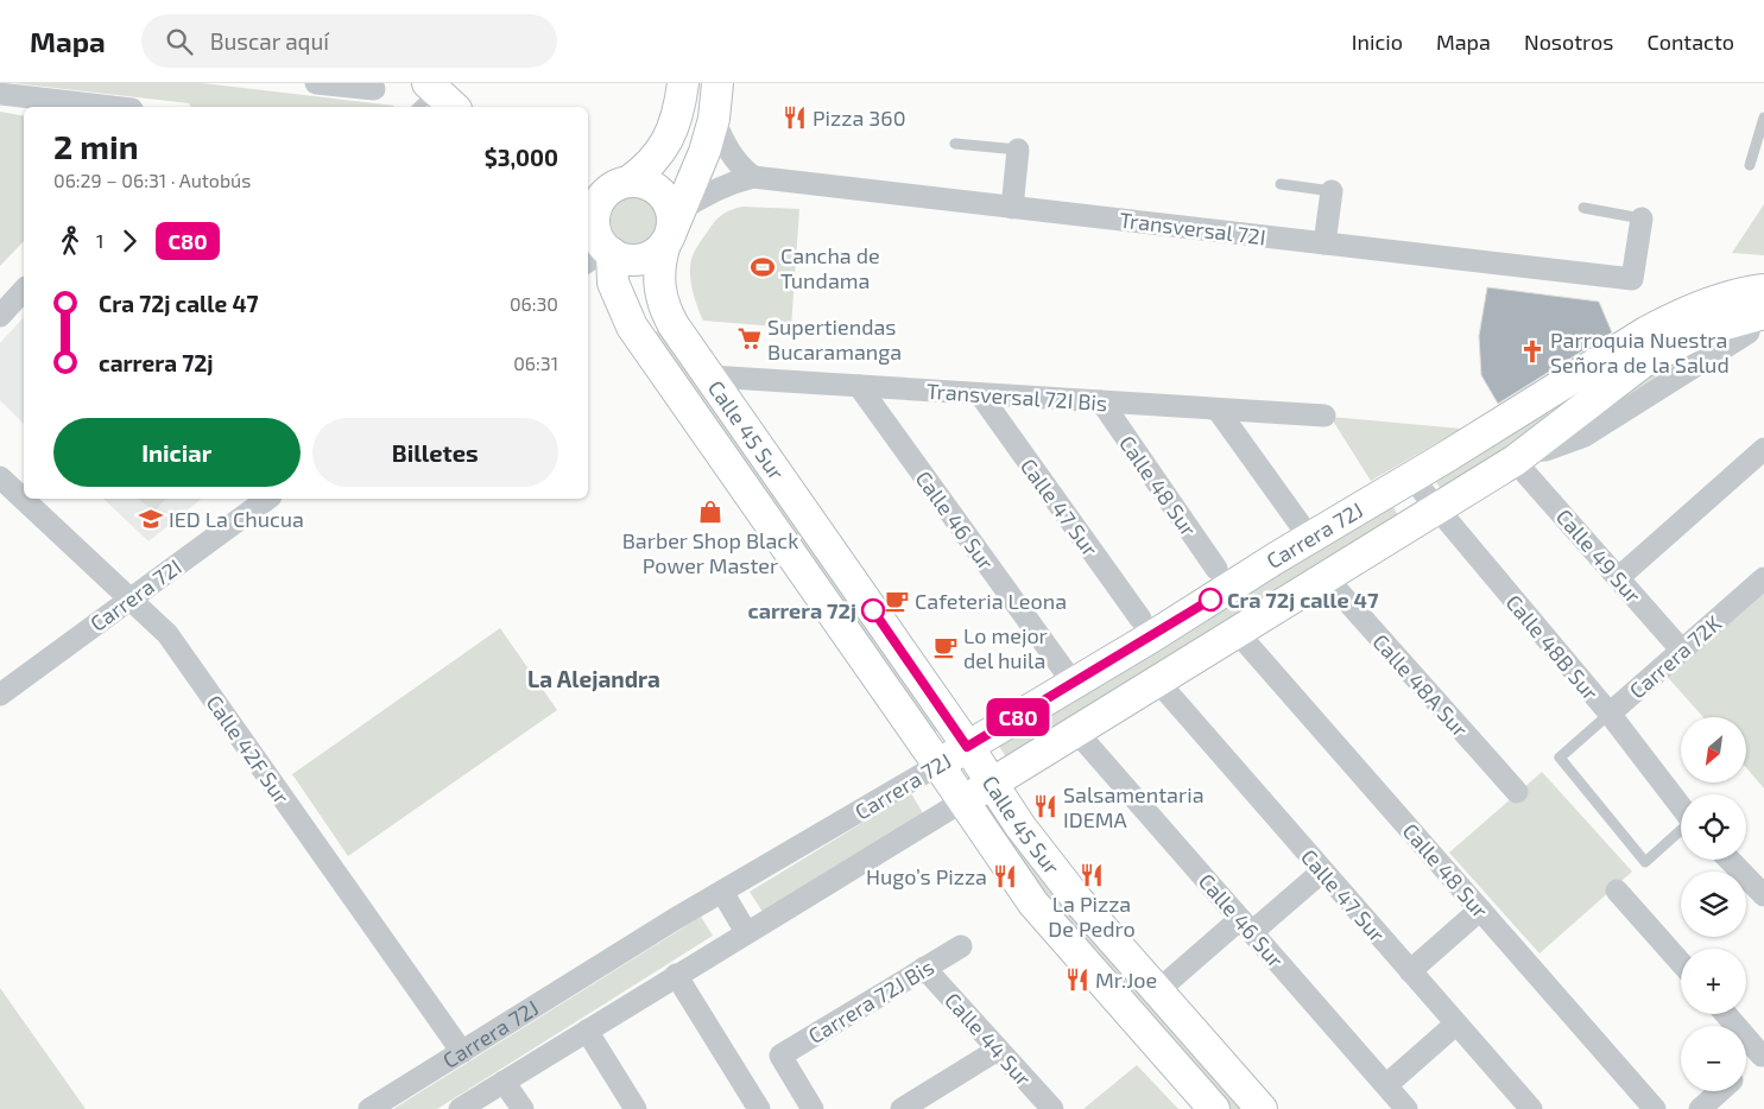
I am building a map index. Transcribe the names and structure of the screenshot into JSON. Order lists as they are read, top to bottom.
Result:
{
  "streets": {
    "street": [
      "Transversal 72I",
      "Transversal 72I Bis",
      "Calle 45 Sur",
      "Calle 48 Sur",
      "Calle 47 Sur",
      "Calle 46 Sur",
      "Carrera 72J",
      "Calle 49 Sur",
      "Carrera 72I",
      "Calle 48B Sur",
      "Carrera 72K",
      "Calle 48A Sur",
      "Calle 42F Sur",
      "Carrera 72J Bis",
      "Calle 44 Sur"
    ]
  },
  "crossings": [
    ["Transversal 72I", "Calle 45 Sur"],
    ["Transversal 72I Bis", "Calle 45 Sur"],
    ["Transversal 72I Bis", "Calle 48 Sur"],
    ["Transversal 72I Bis", "Calle 47 Sur"],
    ["Transversal 72I Bis", "Calle 46 Sur"],
    ["Calle 45 Sur", "Carrera 72J"],
    ["Calle 48 Sur", "Carrera 72J"],
    ["Calle 47 Sur", "Carrera 72J"],
    ["Calle 46 Sur", "Carrera 72J"],
    ["Carrera 72J", "Calle 49 Sur"],
    ["Carrera 72J", "Calle 48B Sur"],
    ["Carrera 72J", "Calle 48A Sur"],
    ["Carrera 72J", "Calle 42F Sur"],
    ["Calle 49 Sur", "Carrera 72K"],
    ["Carrera 72I", "Calle 42F Sur"],
    ["Calle 48B Sur", "Carrera 72K"],
    ["Carrera 72J Bis", "Calle 44 Sur"]
  ],
  "districts": ["La Alejandra"],
  "places": {
    "restaurant": [
      "Pizza 360",
      "Salsamentaria IDEMA",
      "La Pizza De Pedro",
      "Hugo’s Pizza",
      "Mr.Joe"
    ],
    "sports": ["Cancha de Tundama"],
    "supermarket": ["Supertiendas Bucaramanga"],
    "church": ["Parroquia Nuestra Señora de la Salud"],
    "shop": ["Barber Shop Black Power Master"],
    "school or university": ["IED La Chucua"],
    "other": ["Cra 72j calle 47", "carrera 72j"],
    "cafe": ["Cafeteria Leona", "Lo mejor del huila"]
  },
  "lines": ["bus line C80"],
  "north": "bottom left",
  "page": {
    "header": "Mapa",
    "search": "Buscar aquí",
    "nav": [
      "Inicio",
      "Mapa",
      "Nosotros",
      "Contacto"
    ],
    "on_map": "C80",
    "heading": ["2 min", "06:29 – 06:31 · Autobús", "$3,000"],
    "legs": ["1", "C80"],
    "list": [
      {
        "name": "Cra 72j calle 47",
        "value": "06:30"
      },
      {
        "name": "carrera 72j",
        "value": "06:31"
      }
    ],
    "buttons": ["Iniciar", "Billetes"],
    "map_buttons": ["+", "−"]
  }
}
